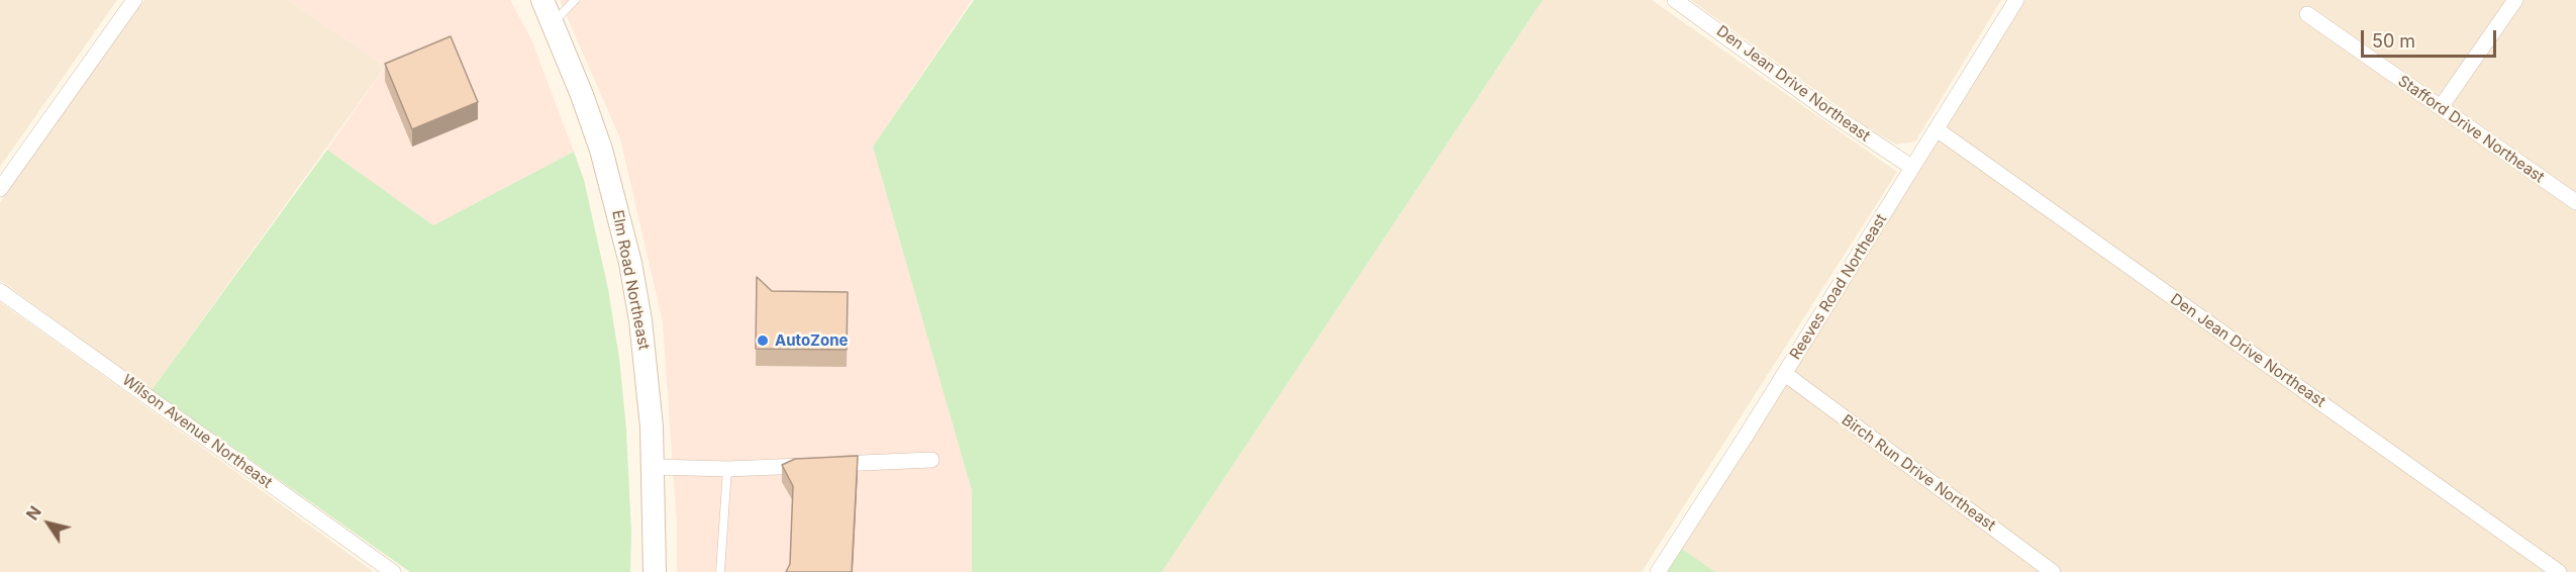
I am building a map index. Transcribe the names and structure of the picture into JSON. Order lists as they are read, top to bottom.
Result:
{
  "streets": {
    "main road": ["Elm Road Northeast"],
    "street": [
      "Den Jean Drive Northeast",
      "Stafford Drive Northeast",
      "Reeves Road Northeast",
      "Wilson Avenue Northeast",
      "Birch Run Drive Northeast"
    ]
  },
  "crossings": [
    ["Den Jean Drive Northeast", "Reeves Road Northeast"],
    ["Reeves Road Northeast", "Birch Run Drive Northeast"]
  ],
  "places": ["AutoZone"],
  "scale_bar": "50 m",
  "north": "top left"
}
